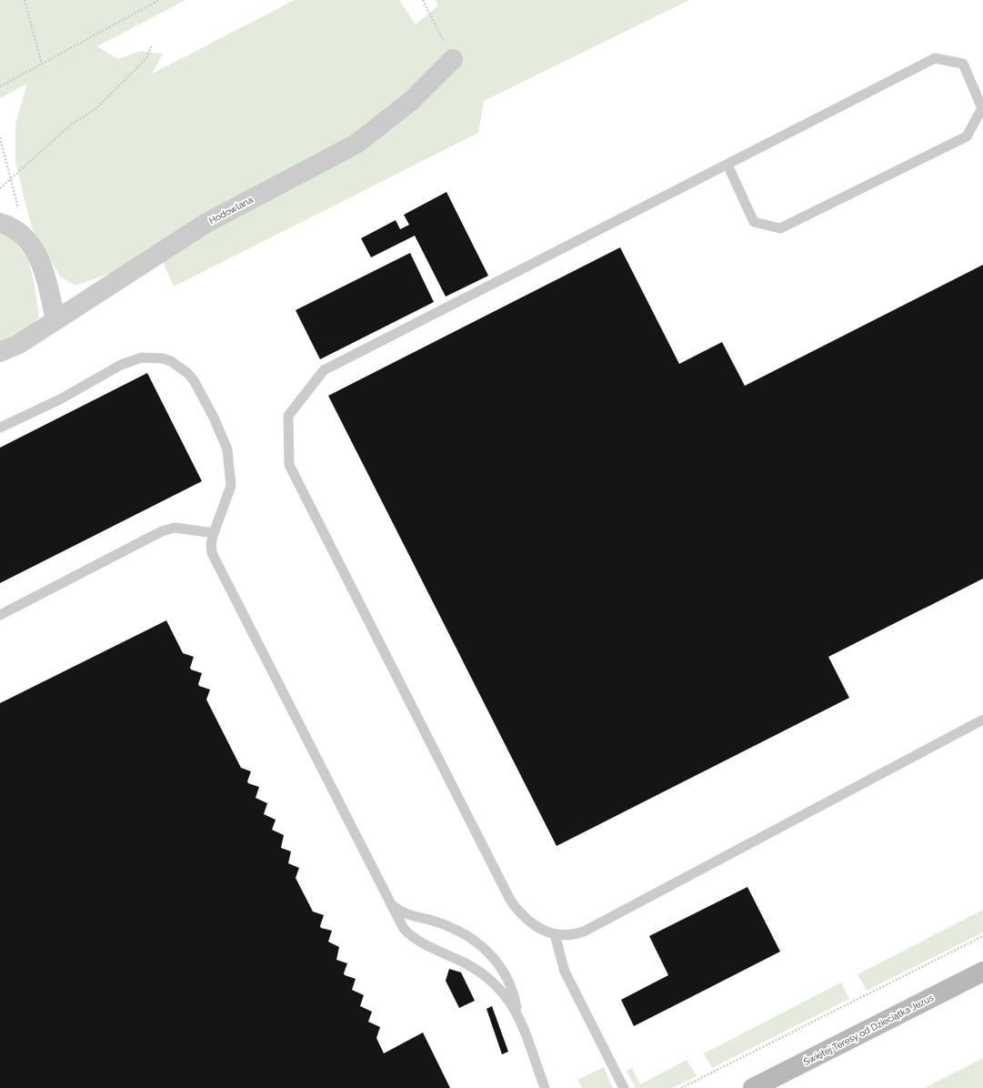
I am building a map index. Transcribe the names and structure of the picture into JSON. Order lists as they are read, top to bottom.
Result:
{
  "streets": {
    "street": ["Hodowlana", "Świętej Teresy od Dzieciątka Jezus"]
  }
}
